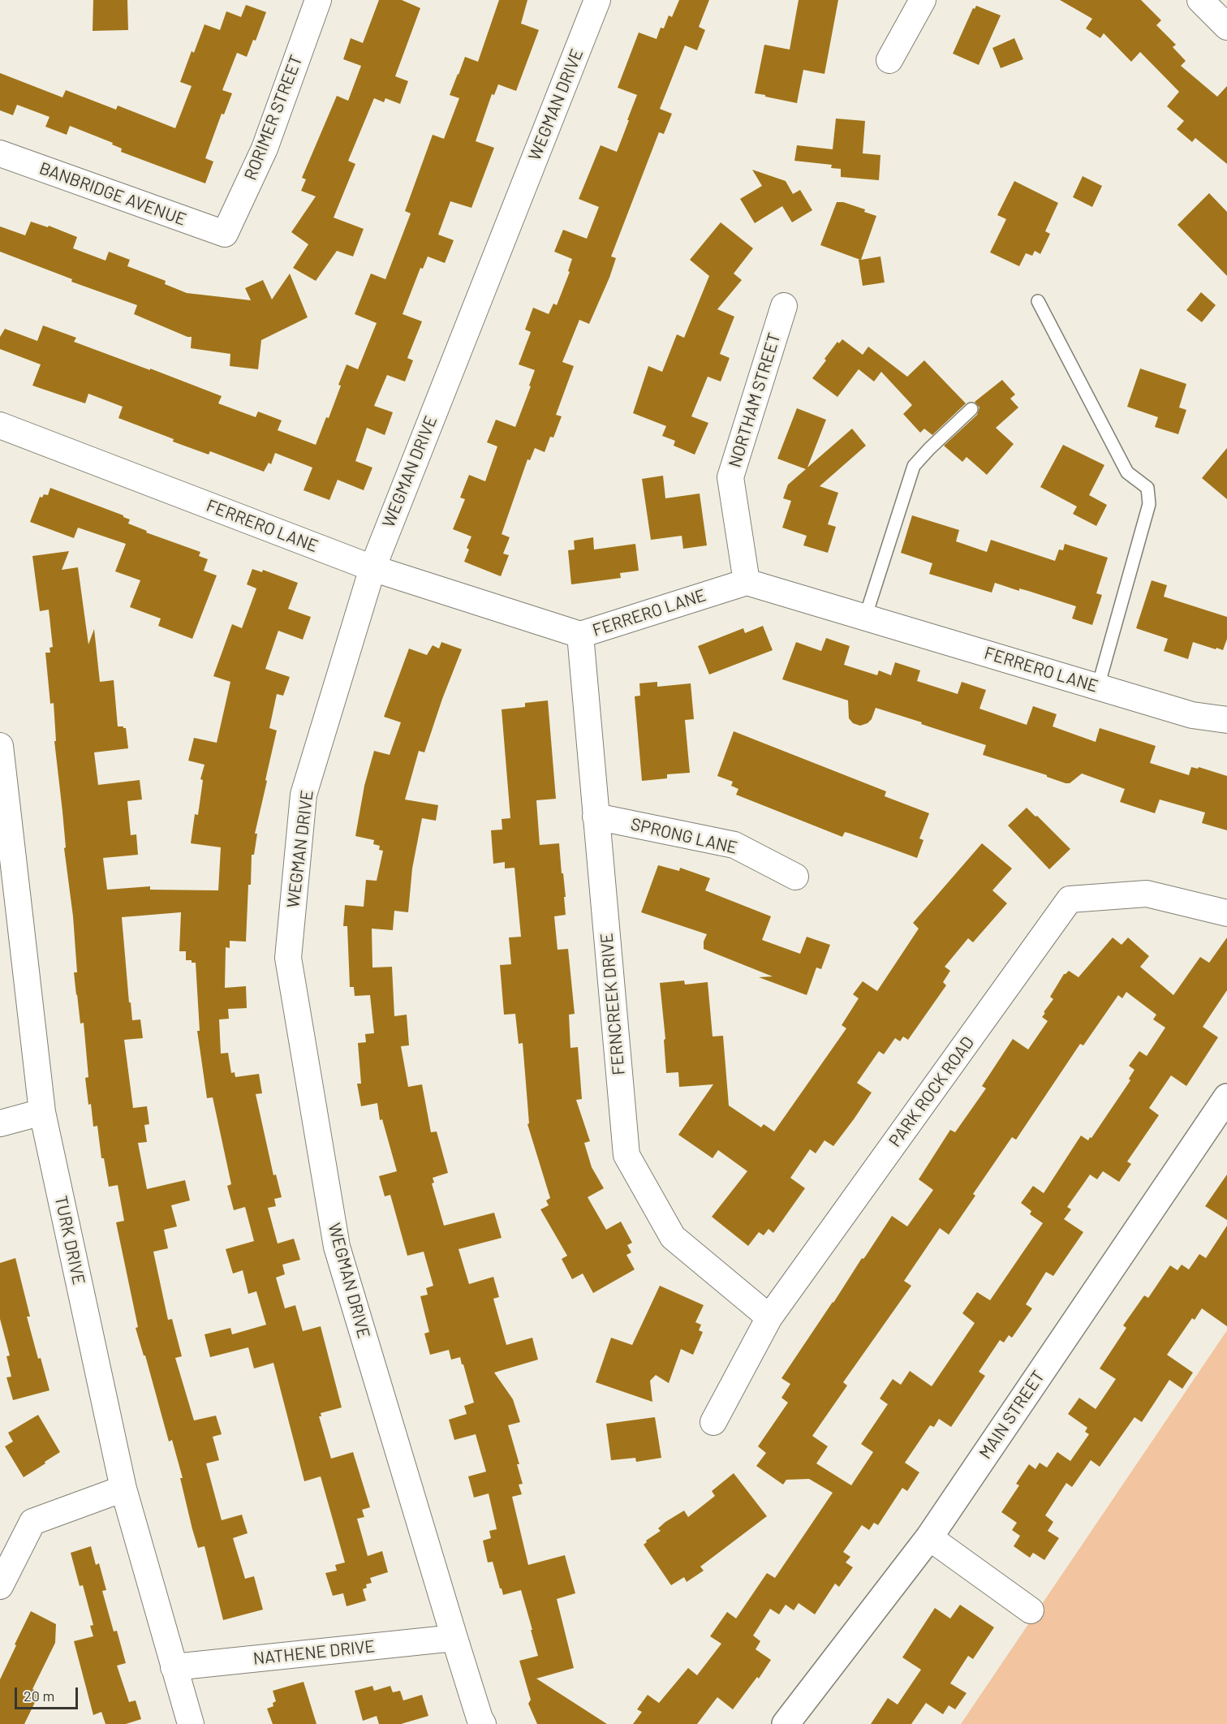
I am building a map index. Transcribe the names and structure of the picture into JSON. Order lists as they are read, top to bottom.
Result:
{
  "streets": {
    "street": [
      "WEGMAN DRIVE",
      "RORIMER STREET",
      "BANBRIDGE AVENUE",
      "NORTHAM STREET",
      "FERRERO LANE",
      "SPRONG LANE",
      "FERNCREEK DRIVE",
      "PARK ROCK ROAD",
      "TURK DRIVE",
      "MAIN STREET",
      "NATHENE DRIVE"
    ]
  },
  "crossings": [
    ["WEGMAN DRIVE", "FERRERO LANE"],
    ["WEGMAN DRIVE", "NATHENE DRIVE"],
    ["RORIMER STREET", "BANBRIDGE AVENUE"],
    ["NORTHAM STREET", "FERRERO LANE"],
    ["FERRERO LANE", "FERNCREEK DRIVE"],
    ["SPRONG LANE", "FERNCREEK DRIVE"],
    ["FERNCREEK DRIVE", "PARK ROCK ROAD"],
    ["TURK DRIVE", "NATHENE DRIVE"]
  ],
  "scale_bar": "20 m"
}
